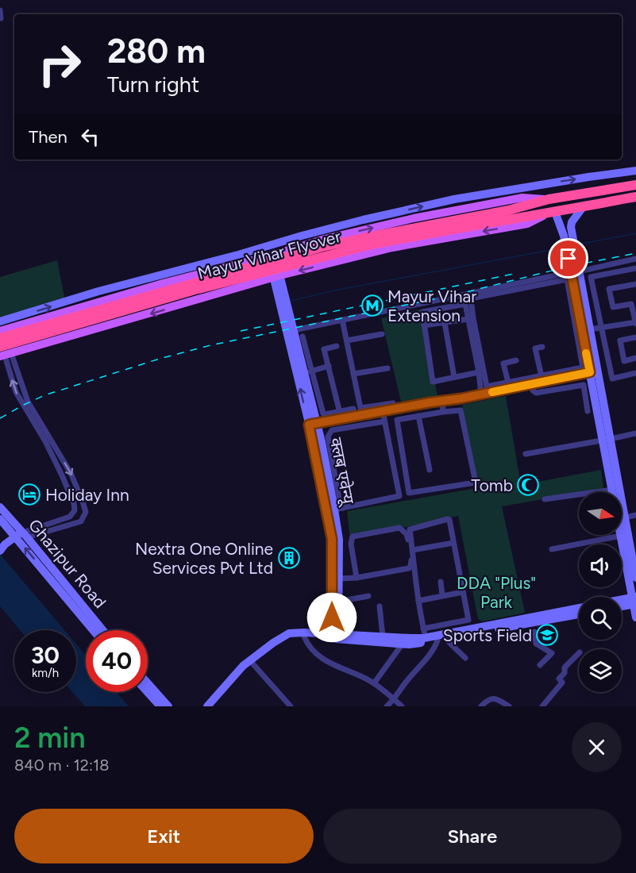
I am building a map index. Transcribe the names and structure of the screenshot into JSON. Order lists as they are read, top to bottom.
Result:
{
  "streets": {
    "highway": ["Mayur Vihar Flyover"],
    "street": ["क्लब एवेन्यू", "Ghazipur Road"]
  },
  "parks": ["DDA \"Plus\" Park"],
  "places": {
    "metro station": ["Mayur Vihar Extension"],
    "mosque": ["Tomb"],
    "hotel": ["Holiday Inn"],
    "building": ["Nextra One Online Services Pvt Ltd"],
    "school or university": ["Sports Field"]
  },
  "north": "right",
  "page": {
    "turn": ["280 m", "Turn right"],
    "then": "Then",
    "speed": "30 km/h",
    "limit": "40",
    "heading": ["2 min", "840 m · 12:18"],
    "buttons": ["Exit", "Share"]
  }
}
